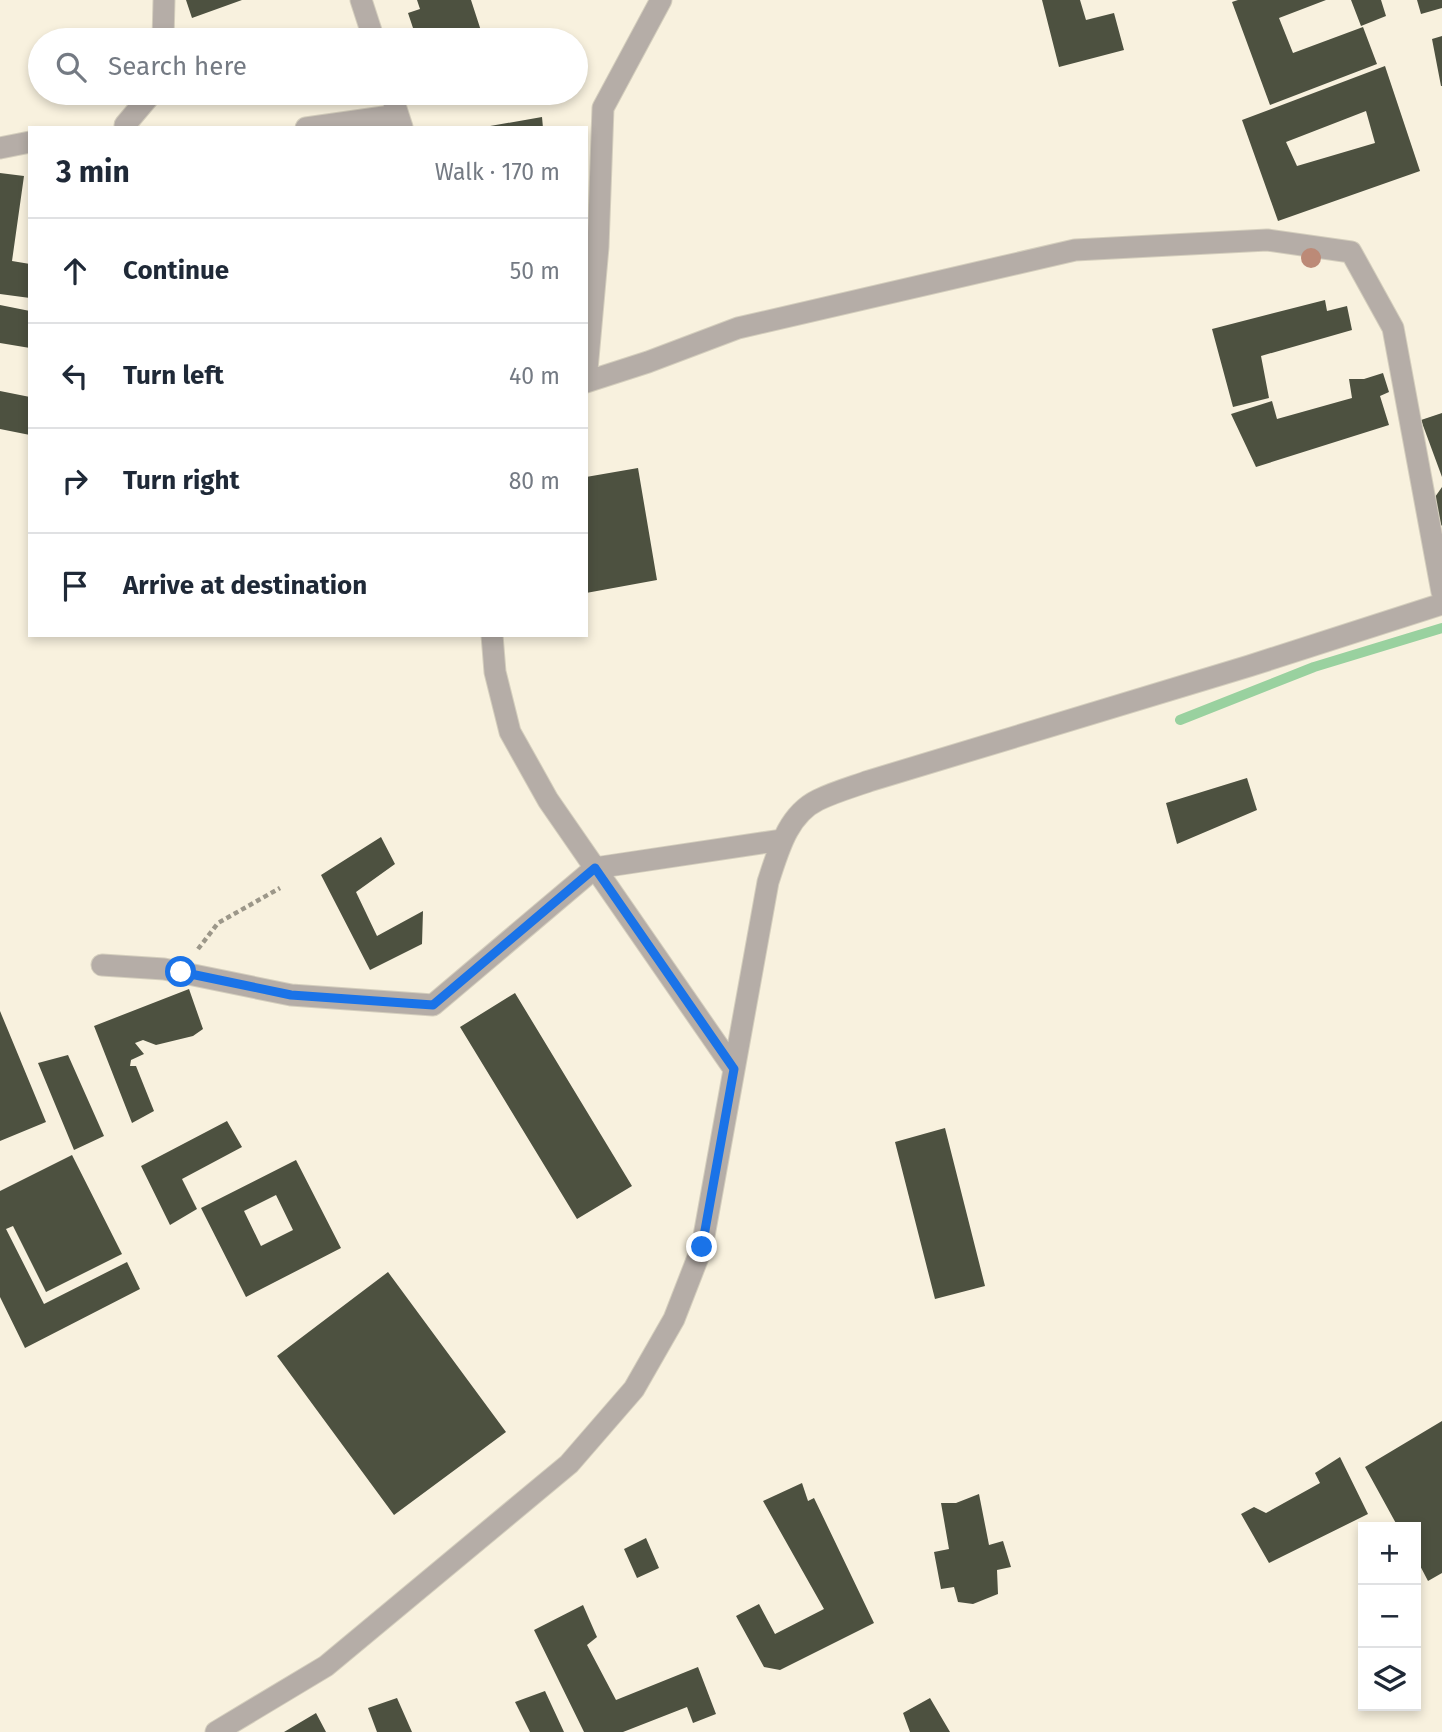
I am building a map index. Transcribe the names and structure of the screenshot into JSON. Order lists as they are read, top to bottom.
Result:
{
  "page": {
    "search": "Search here",
    "heading": ["3 min", "Walk · 170 m"],
    "list": [
      ["Continue", "50 m"],
      ["Turn left", "40 m"],
      ["Turn right", "80 m"],
      "Arrive at destination"
    ],
    "map_buttons": ["+", "−"]
  }
}
